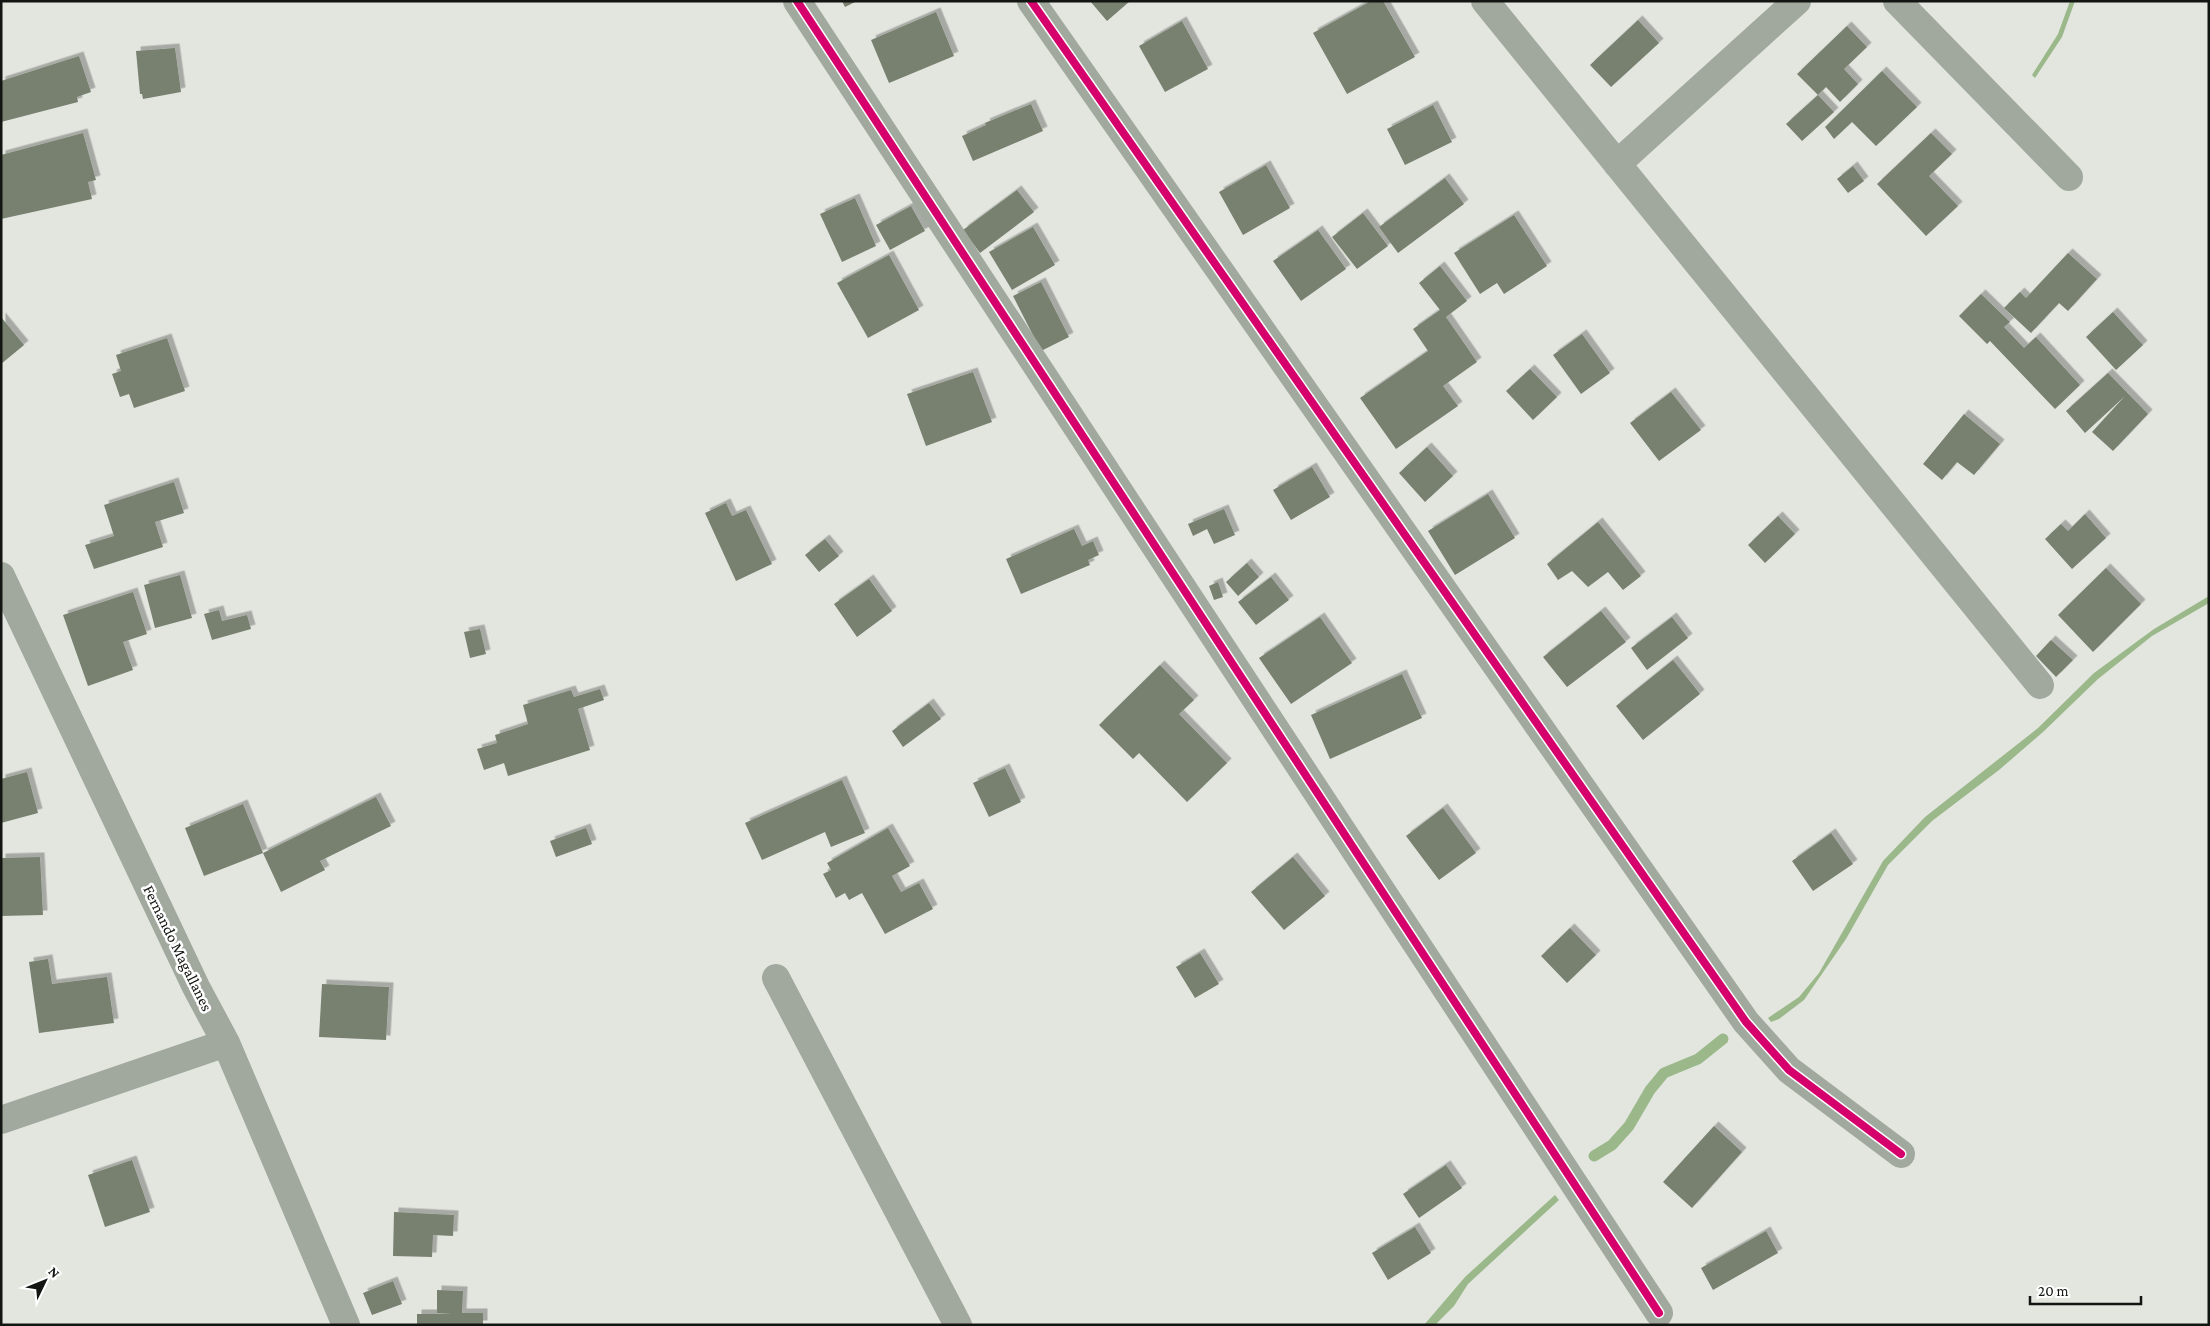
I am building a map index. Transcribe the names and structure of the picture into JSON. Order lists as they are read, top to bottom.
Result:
{
  "streets": {
    "street": ["Fernando Magallanes"]
  },
  "scale_bar": "20 m",
  "north": "top right"
}
